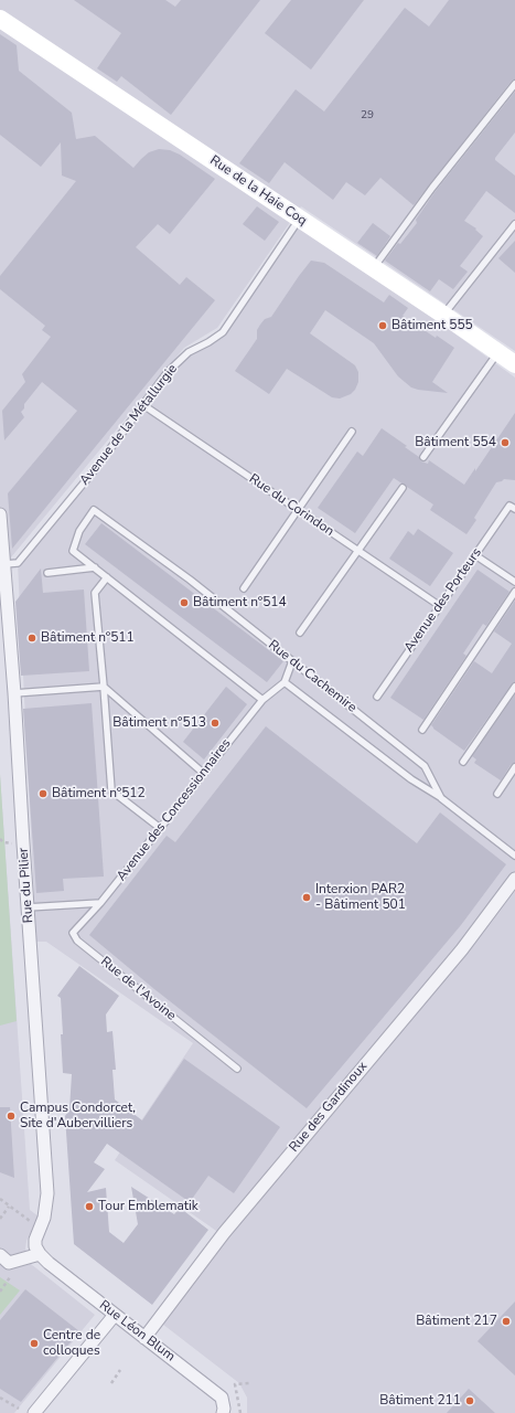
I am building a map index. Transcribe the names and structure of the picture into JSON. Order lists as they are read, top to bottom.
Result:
{
  "streets": {
    "main road": ["Rue de la Haie Coq"],
    "street": ["Rue du Pilier", "Rue des Gardinoux", "Rue Léon Blum"],
    "lane": [
      "Avenue de la Métallurgie",
      "Rue du Corindon",
      "Avenue des Porteurs",
      "Rue du Cachemire",
      "Avenue des Concessionnaires",
      "Rue de l'Avoine"
    ]
  },
  "crossings": [
    ["Rue de la Haie Coq", "Avenue de la Métallurgie"],
    ["Avenue de la Métallurgie", "Rue du Corindon"],
    ["Avenue de la Métallurgie", "Rue du Pilier"],
    ["Rue du Corindon", "Avenue des Porteurs"],
    ["Avenue des Concessionnaires", "Rue de l'Avoine"],
    ["Rue du Pilier", "Rue Léon Blum"],
    ["Rue des Gardinoux", "Rue Léon Blum"]
  ],
  "places": [
    "Bâtiment 555",
    "Bâtiment 554",
    "Bâtiment n°514",
    "Bâtiment n°511",
    "Bâtiment n°513",
    "Bâtiment n°512",
    "Interxion PAR2 - Bâtiment 501",
    "Campus Condorcet, Site d'Aubervilliers",
    "Tour Emblematik",
    "Bâtiment 217",
    "Centre de colloques",
    "Bâtiment 211"
  ],
  "house_numbers": ["29"]
}
